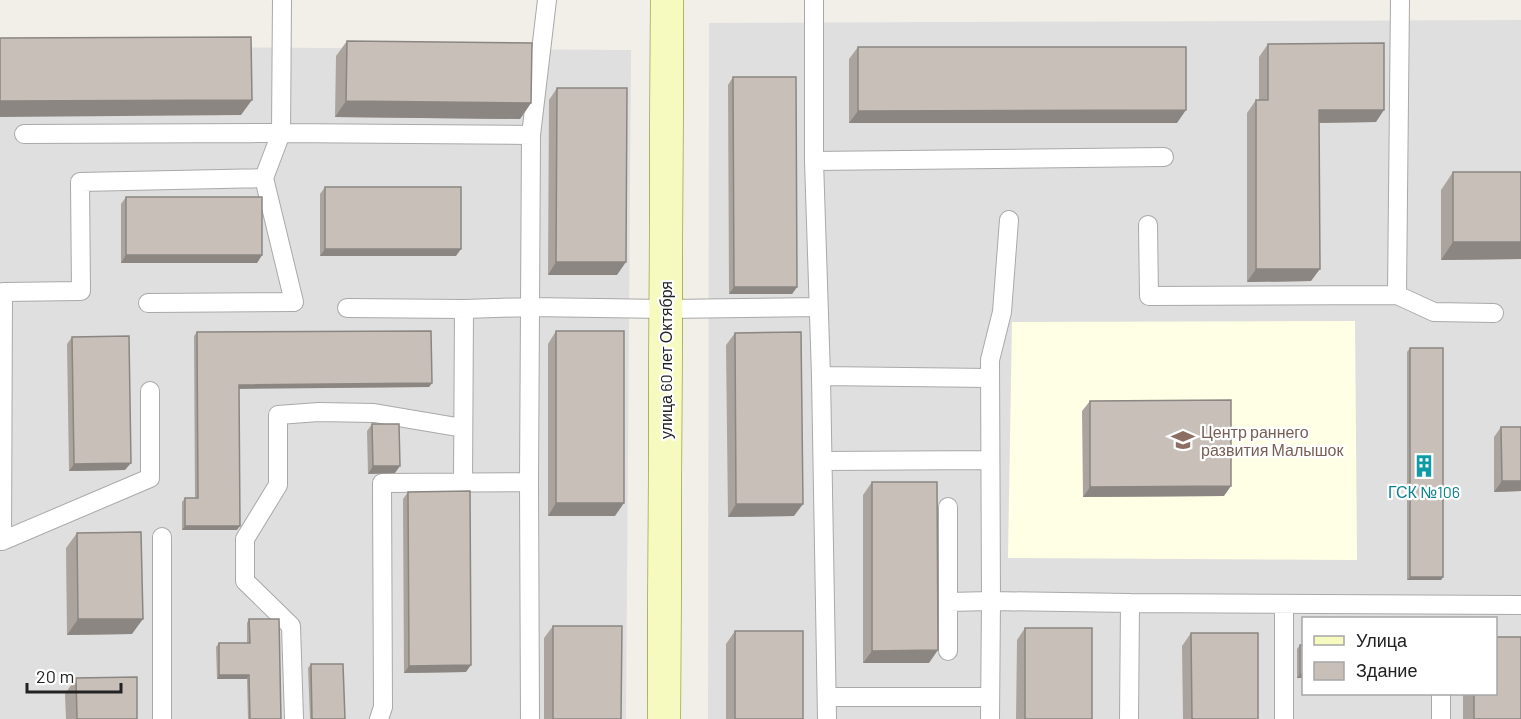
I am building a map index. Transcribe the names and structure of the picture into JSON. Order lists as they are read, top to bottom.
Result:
{
  "streets": {
    "main road": ["улица 60 лет Октября"]
  },
  "places": {
    "school or university": ["Центр раннего развития Малышок"],
    "building": ["ГСК №106"]
  },
  "legend": ["Улица", "Здание"],
  "scale_bar": "20 m"
}
